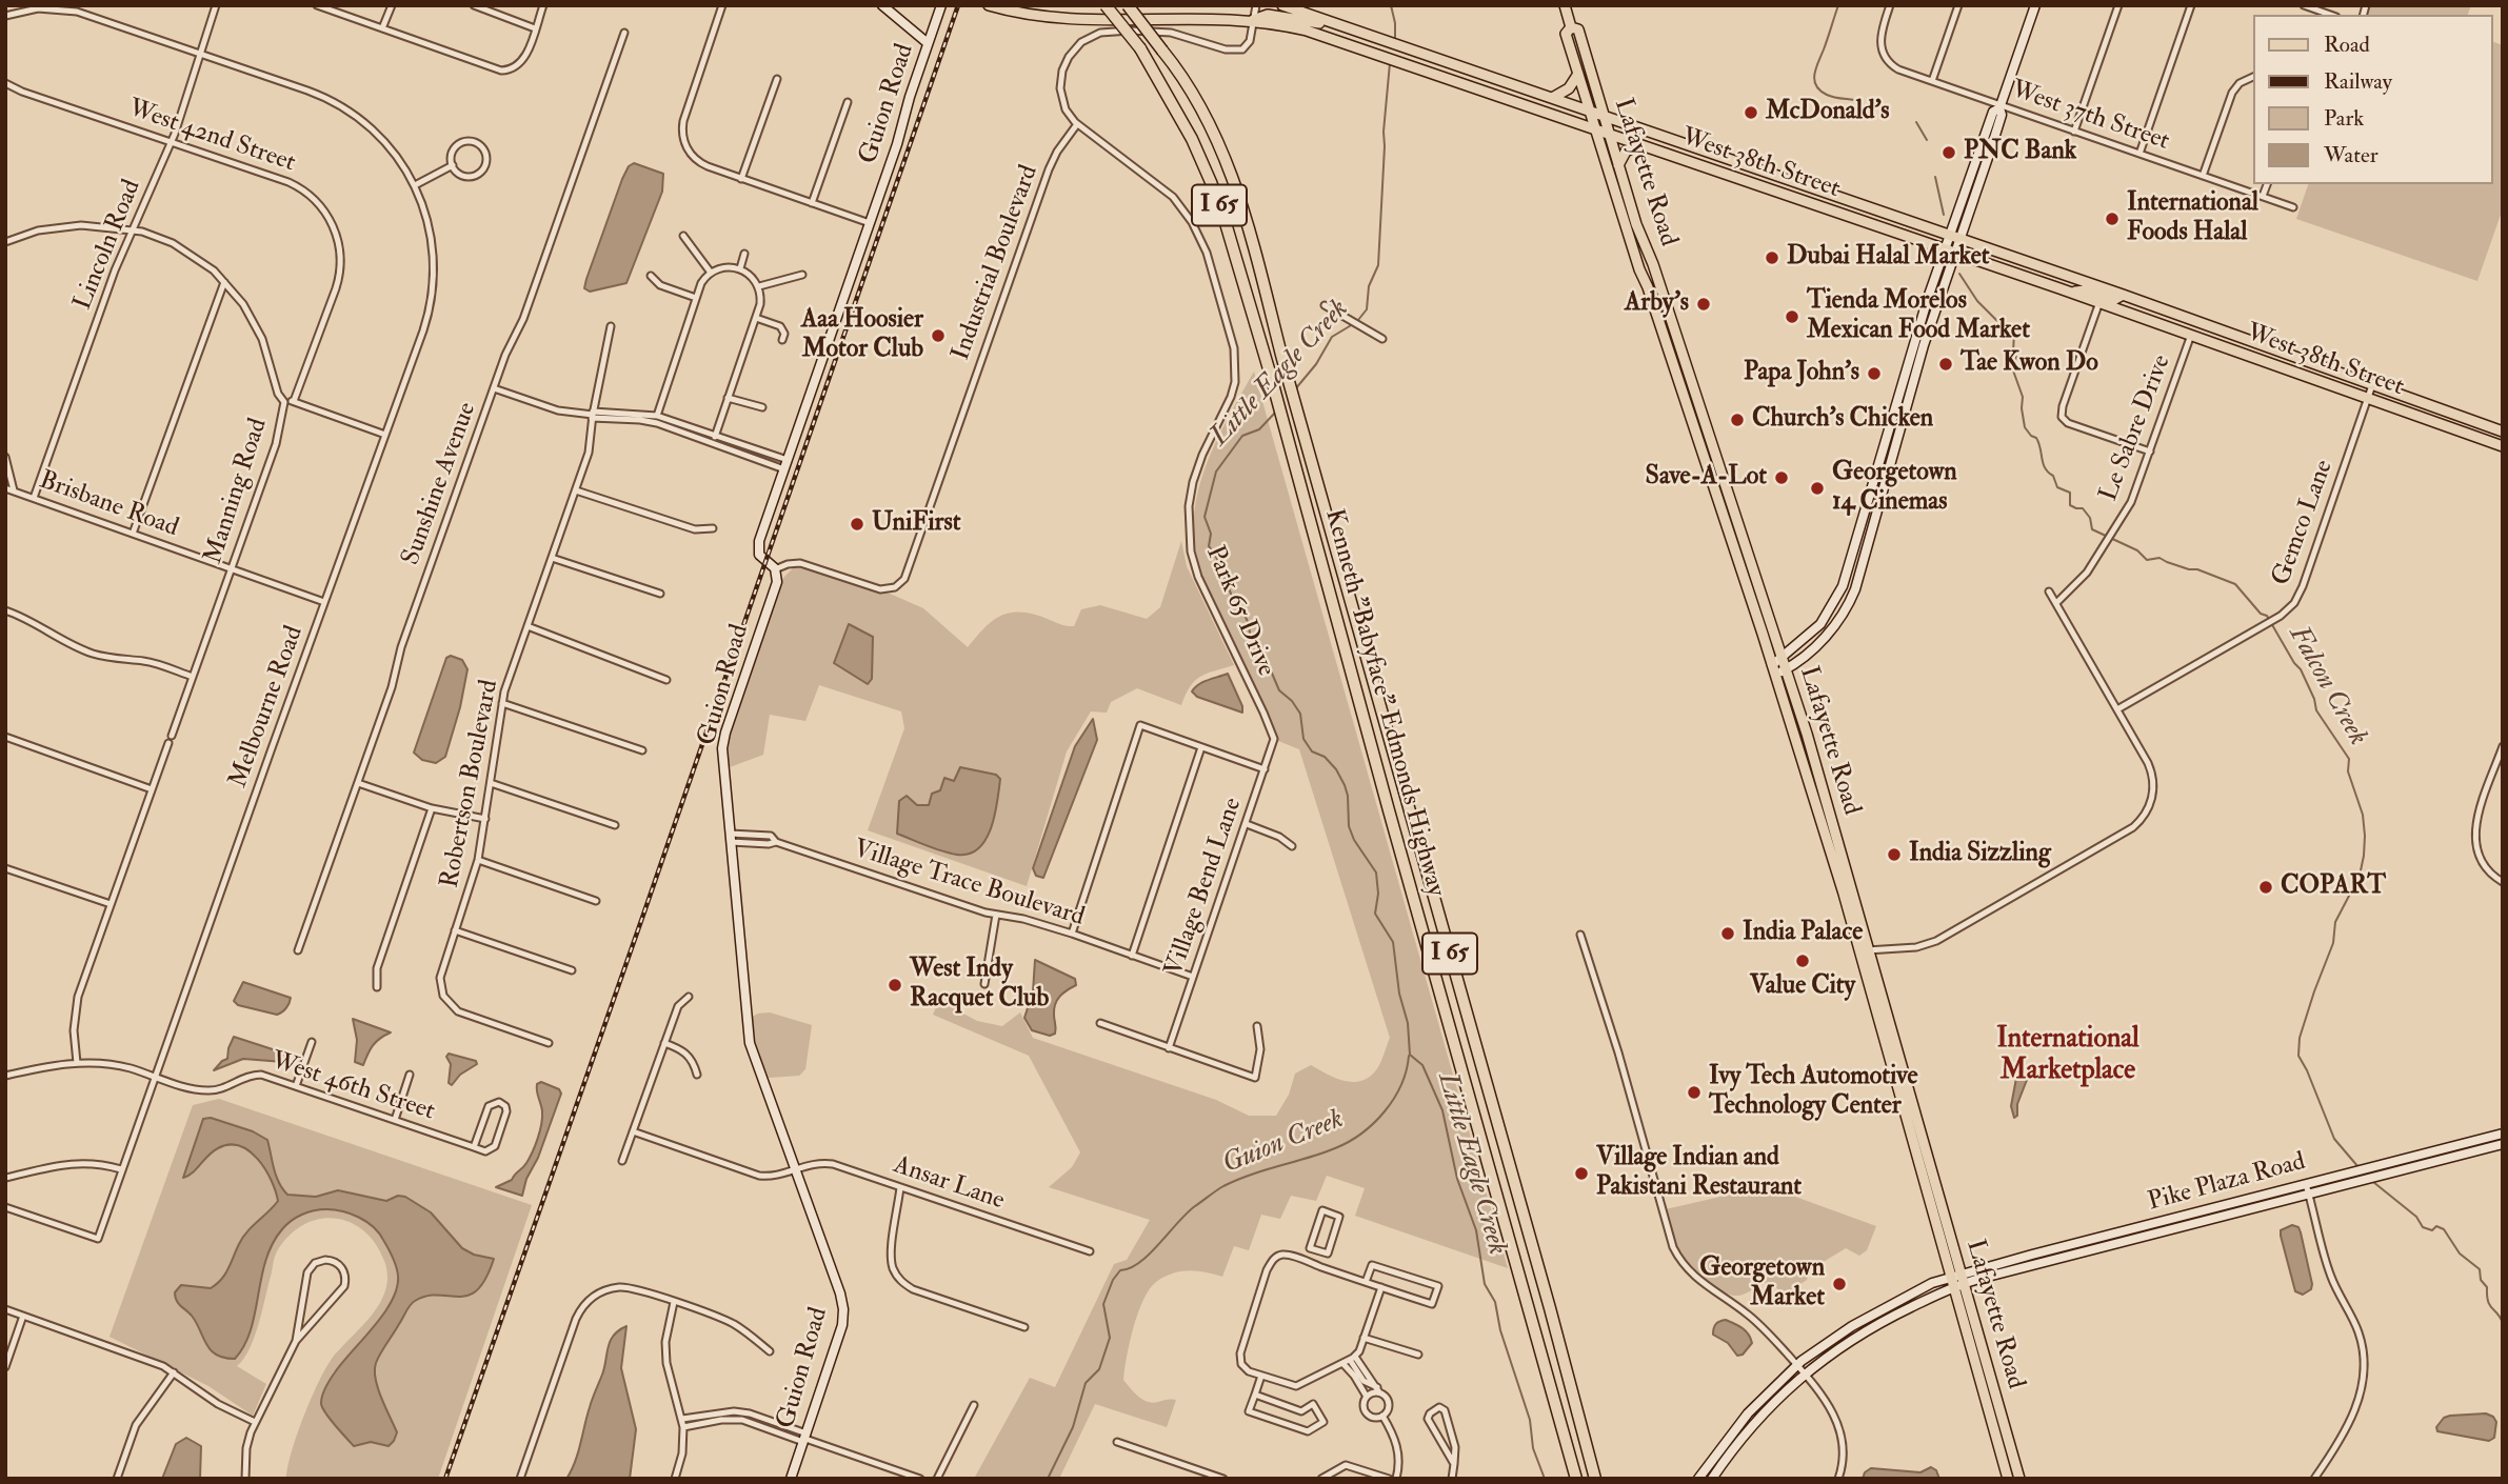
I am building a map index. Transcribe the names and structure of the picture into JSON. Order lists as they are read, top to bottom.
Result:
{
  "streets": {
    "highway": ["I 65", "Kenneth \"Babyface\" Edmonds Highway"],
    "main road": [
      "Guion Road",
      "West 38th Street",
      "Lafayette Road",
      "Pike Plaza Road"
    ],
    "street": [
      "West 37th Street",
      "West 42nd Street",
      "Lincoln Road",
      "Industrial Boulevard",
      "Le Sabre Drive",
      "Sunshine Avenue",
      "Manning Road",
      "Brisbane Road",
      "Gemco Lane",
      "Park 65 Drive",
      "Melbourne Road",
      "Robertson Boulevard",
      "Village Trace Boulevard",
      "Village Bend Lane",
      "West 46th Street",
      "Ansar Lane"
    ]
  },
  "crossings": [
    ["Guion Road", "Industrial Boulevard"],
    ["Guion Road", "Village Trace Boulevard"],
    ["Guion Road", "Ansar Lane"],
    ["West 42nd Street", "Lincoln Road"],
    ["West 38th Street", "Lafayette Road"],
    ["West 38th Street", "Le Sabre Drive"],
    ["West 38th Street", "Gemco Lane"],
    ["Lafayette Road", "Pike Plaza Road"],
    ["Lincoln Road", "Manning Road"],
    ["Lincoln Road", "Brisbane Road"],
    ["Lincoln Road", "Melbourne Road"],
    ["Industrial Boulevard", "Park 65 Drive"],
    ["Manning Road", "Brisbane Road"],
    ["Brisbane Road", "Melbourne Road"],
    ["Park 65 Drive", "Village Bend Lane"],
    ["Melbourne Road", "West 46th Street"],
    ["Village Trace Boulevard", "Village Bend Lane"]
  ],
  "districts": ["International Marketplace"],
  "water": ["Little Eagle Creek", "Falcon Creek", "Guion Creek"],
  "places": [
    "McDonald's",
    "PNC Bank",
    "International Foods Halal",
    "Dubai Halal Market",
    "Arby's",
    "Tienda Morelos Mexican Food Market",
    "Aaa Hoosier Motor Club",
    "Tae Kwon Do",
    "Papa John's",
    "Church's Chicken",
    "Save-A-Lot",
    "Georgetown 14 Cinemas",
    "UniFirst",
    "India Sizzling",
    "COPART",
    "India Palace",
    "Value City",
    "West Indy Racquet Club",
    "Ivy Tech Automotive Technology Center",
    "Village Indian and Pakistani Restaurant",
    "Georgetown Market"
  ],
  "legend": [
    "Road",
    "Railway",
    "Park",
    "Water"
  ]
}
